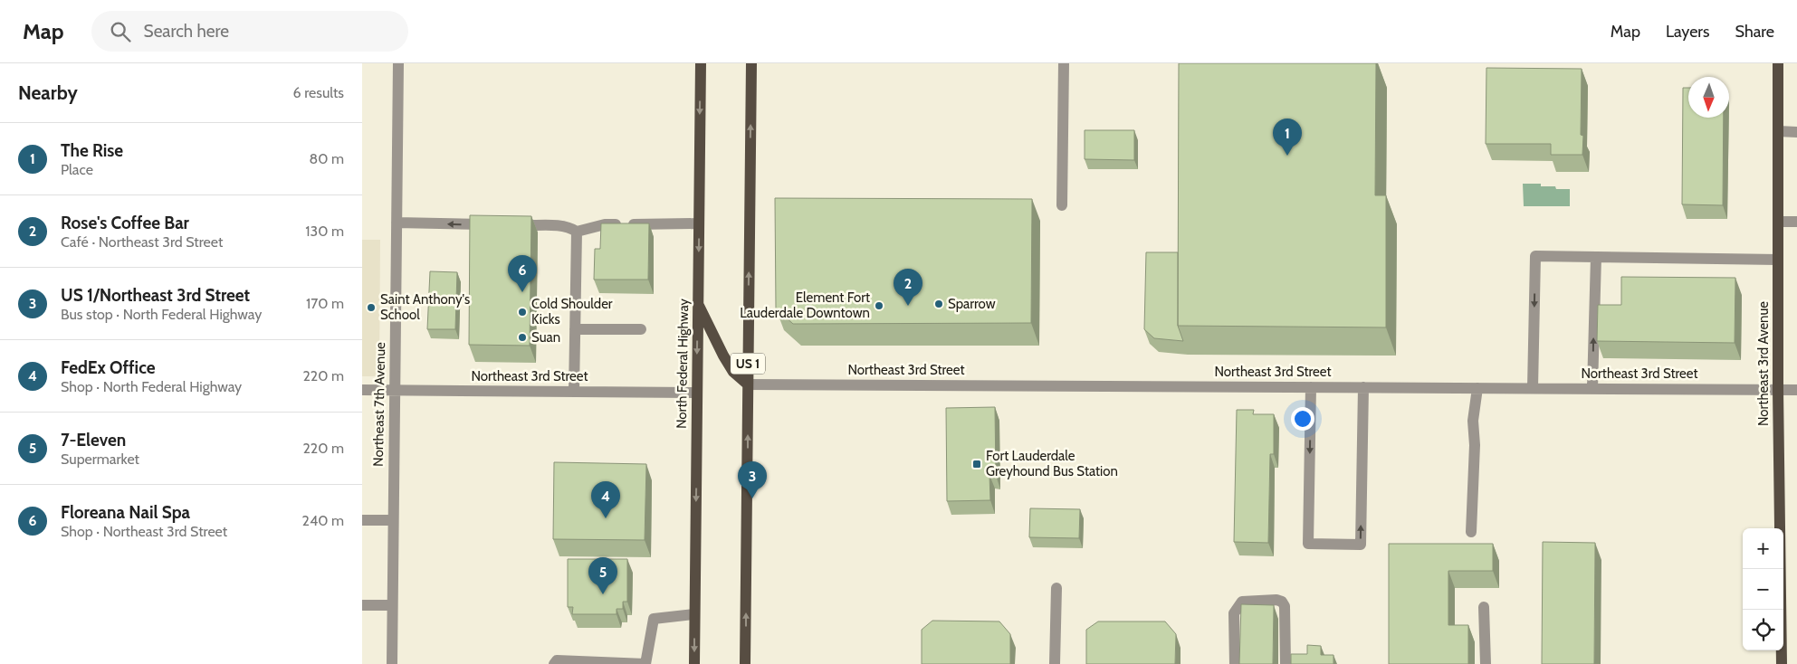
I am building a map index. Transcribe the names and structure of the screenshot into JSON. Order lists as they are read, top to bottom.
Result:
{
  "streets": {
    "main road": ["North Federal Highway", "US 1", "Northeast 3rd Avenue"],
    "street": ["Northeast 3rd Street", "Northeast 7th Avenue"]
  },
  "crossings": [
    ["North Federal Highway", "Northeast 3rd Street"],
    ["US 1", "Northeast 3rd Street"],
    ["Northeast 3rd Avenue", "Northeast 3rd Street"],
    ["Northeast 3rd Street", "Northeast 7th Avenue"]
  ],
  "places": {
    "other": [
      "Sparrow",
      "Element Fort Lauderdale Downtown",
      "Saint Anthony's School",
      "Cold Shoulder Kicks",
      "Suan"
    ],
    "transit": ["Fort Lauderdale Greyhound Bus Station"]
  },
  "north": "bottom",
  "page": {
    "header": "Map",
    "search": "Search here",
    "nav": ["Map", "Layers", "Share"],
    "heading": ["Nearby", "6 results"],
    "pins": [
      "1",
      "6",
      "2",
      "3",
      "4",
      "5"
    ],
    "list": [
      {
        "mark": "1",
        "name": "The Rise",
        "note": "Place",
        "value": "80 m"
      },
      {
        "mark": "2",
        "name": "Rose's Coffee Bar",
        "note": "Café · Northeast 3rd Street",
        "value": "130 m"
      },
      {
        "mark": "3",
        "name": "US 1/Northeast 3rd Street",
        "note": "Bus stop · North Federal Highway",
        "value": "170 m"
      },
      {
        "mark": "4",
        "name": "FedEx Office",
        "note": "Shop · North Federal Highway",
        "value": "220 m"
      },
      {
        "mark": "5",
        "name": "7-Eleven",
        "note": "Supermarket",
        "value": "220 m"
      },
      {
        "mark": "6",
        "name": "Floreana Nail Spa",
        "note": "Shop · Northeast 3rd Street",
        "value": "240 m"
      }
    ],
    "map_buttons": ["+", "−"]
  }
}
